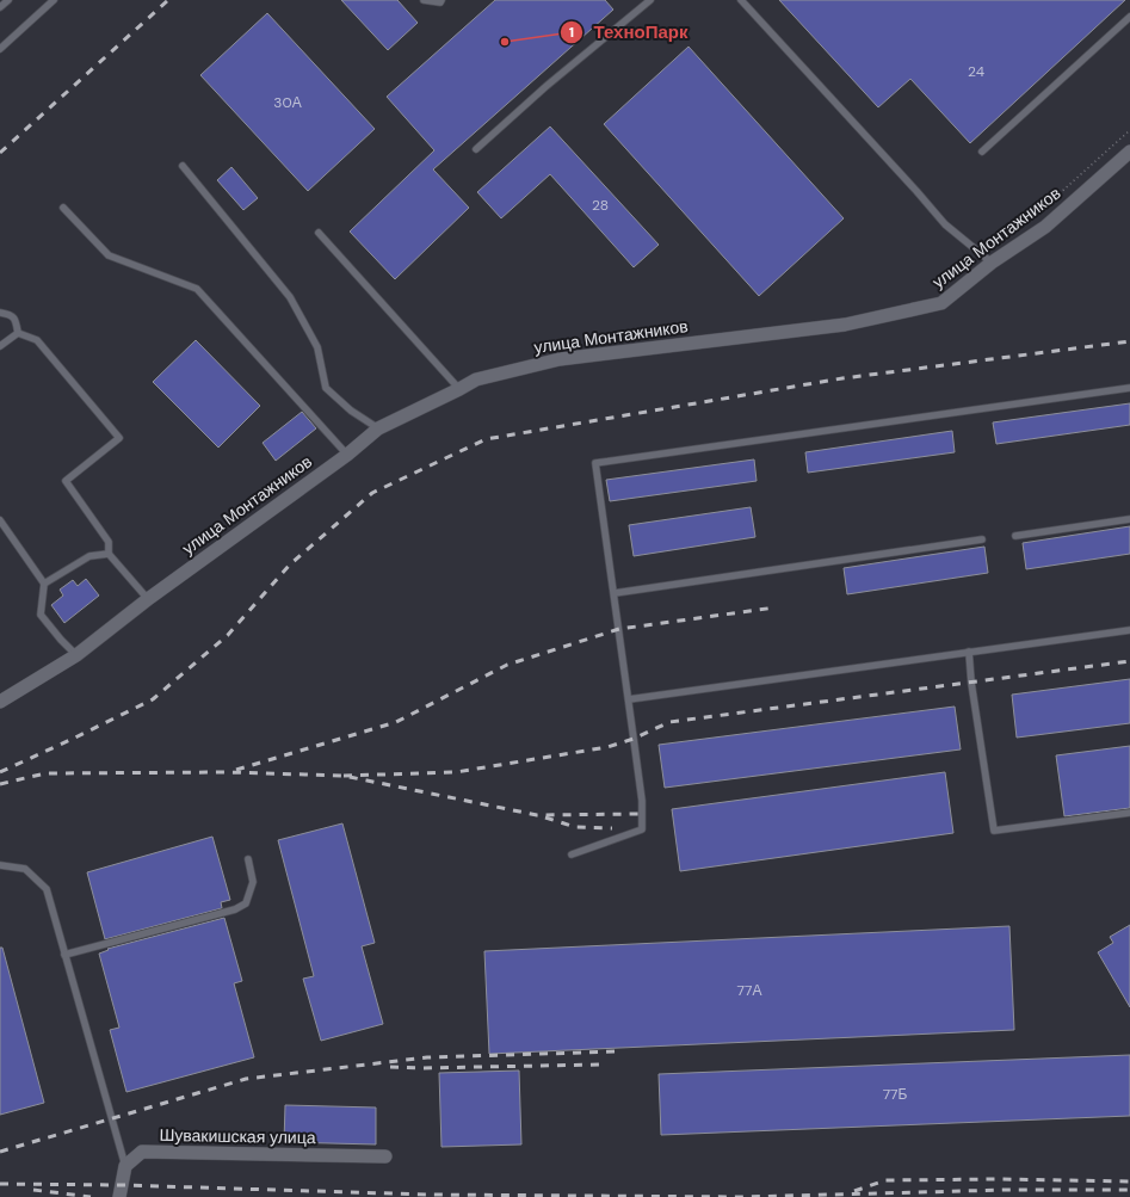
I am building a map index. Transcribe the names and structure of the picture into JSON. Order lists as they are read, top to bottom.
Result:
{
  "streets": {
    "street": ["улица Монтажников", "Шувакишская улица"]
  },
  "places": ["ТехноПарк"],
  "house_numbers": [
    "24",
    "30А",
    "28",
    "77А",
    "77Б"
  ]
}
